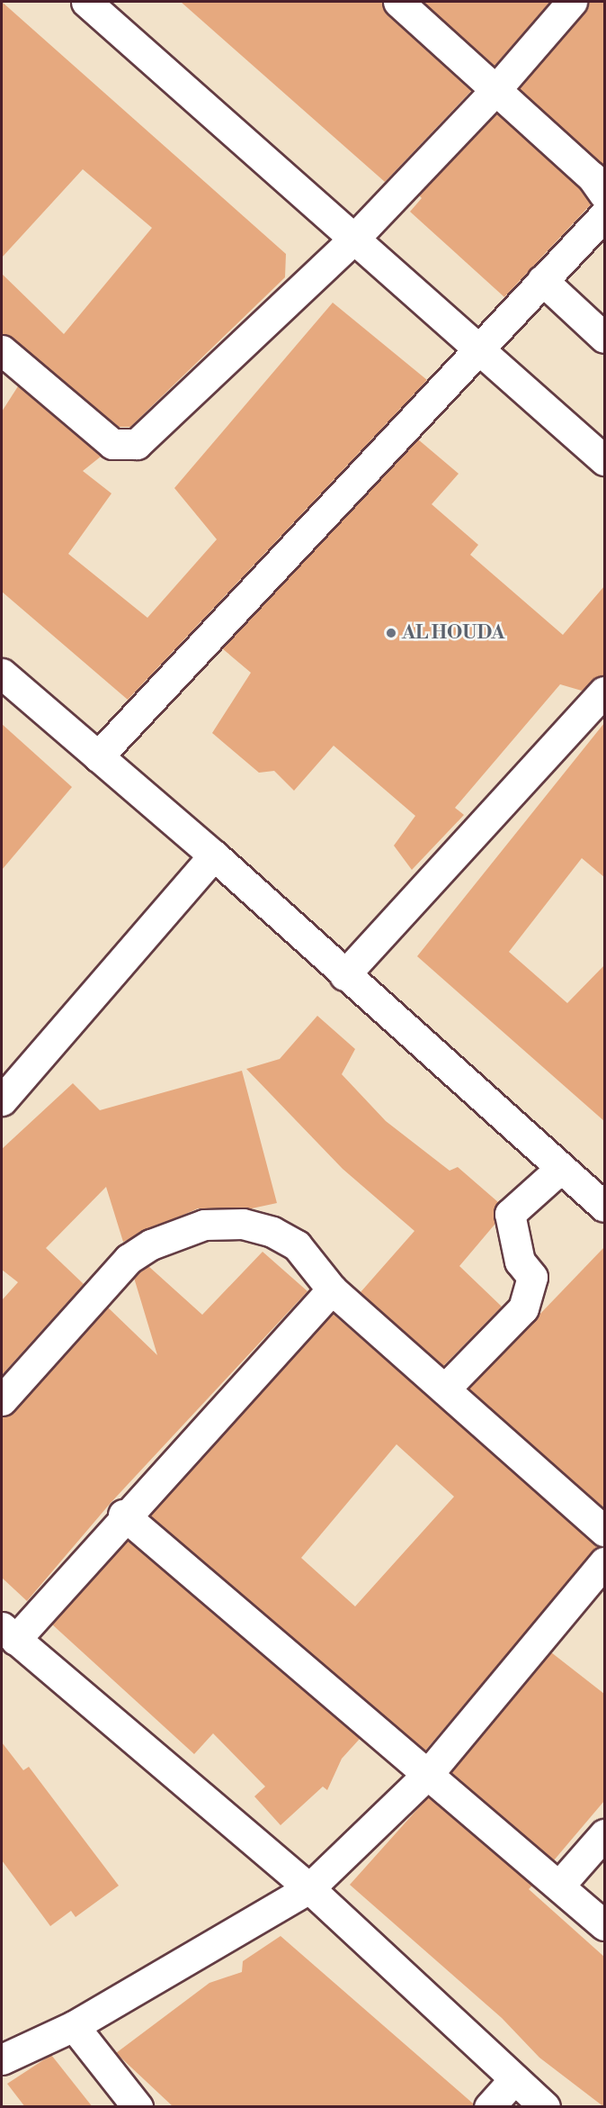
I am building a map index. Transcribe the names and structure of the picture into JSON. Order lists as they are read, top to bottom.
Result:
{
  "places": ["AL HOUDA"]
}
